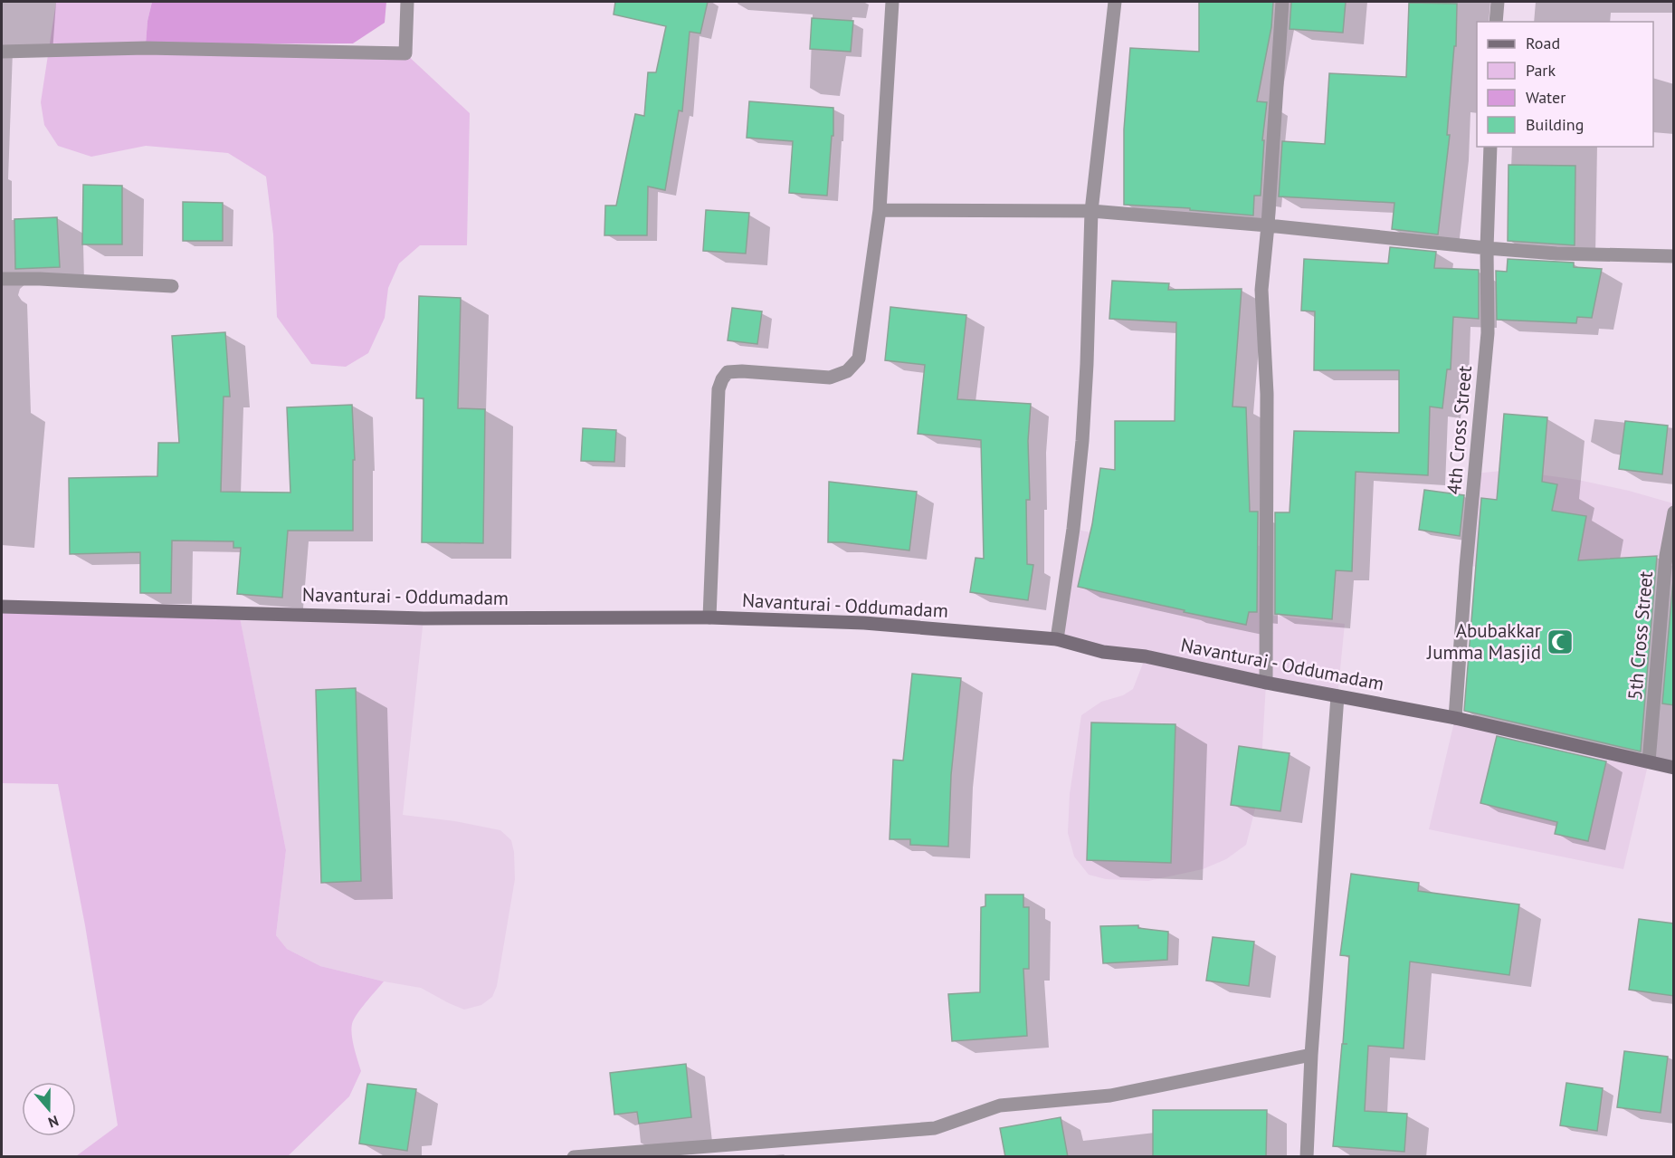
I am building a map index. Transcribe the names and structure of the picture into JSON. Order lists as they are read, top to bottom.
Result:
{
  "streets": {
    "main road": ["Navanturai - Oddumadam"],
    "street": ["4th Cross Street", "5th Cross Street"]
  },
  "crossings": [
    ["4th Cross Street", "Navanturai - Oddumadam"],
    ["Navanturai - Oddumadam", "5th Cross Street"]
  ],
  "places": {
    "mosque": ["Abubakkar Jumma Masjid"]
  },
  "legend": [
    "Road",
    "Park",
    "Water",
    "Building"
  ],
  "north": "bottom"
}
